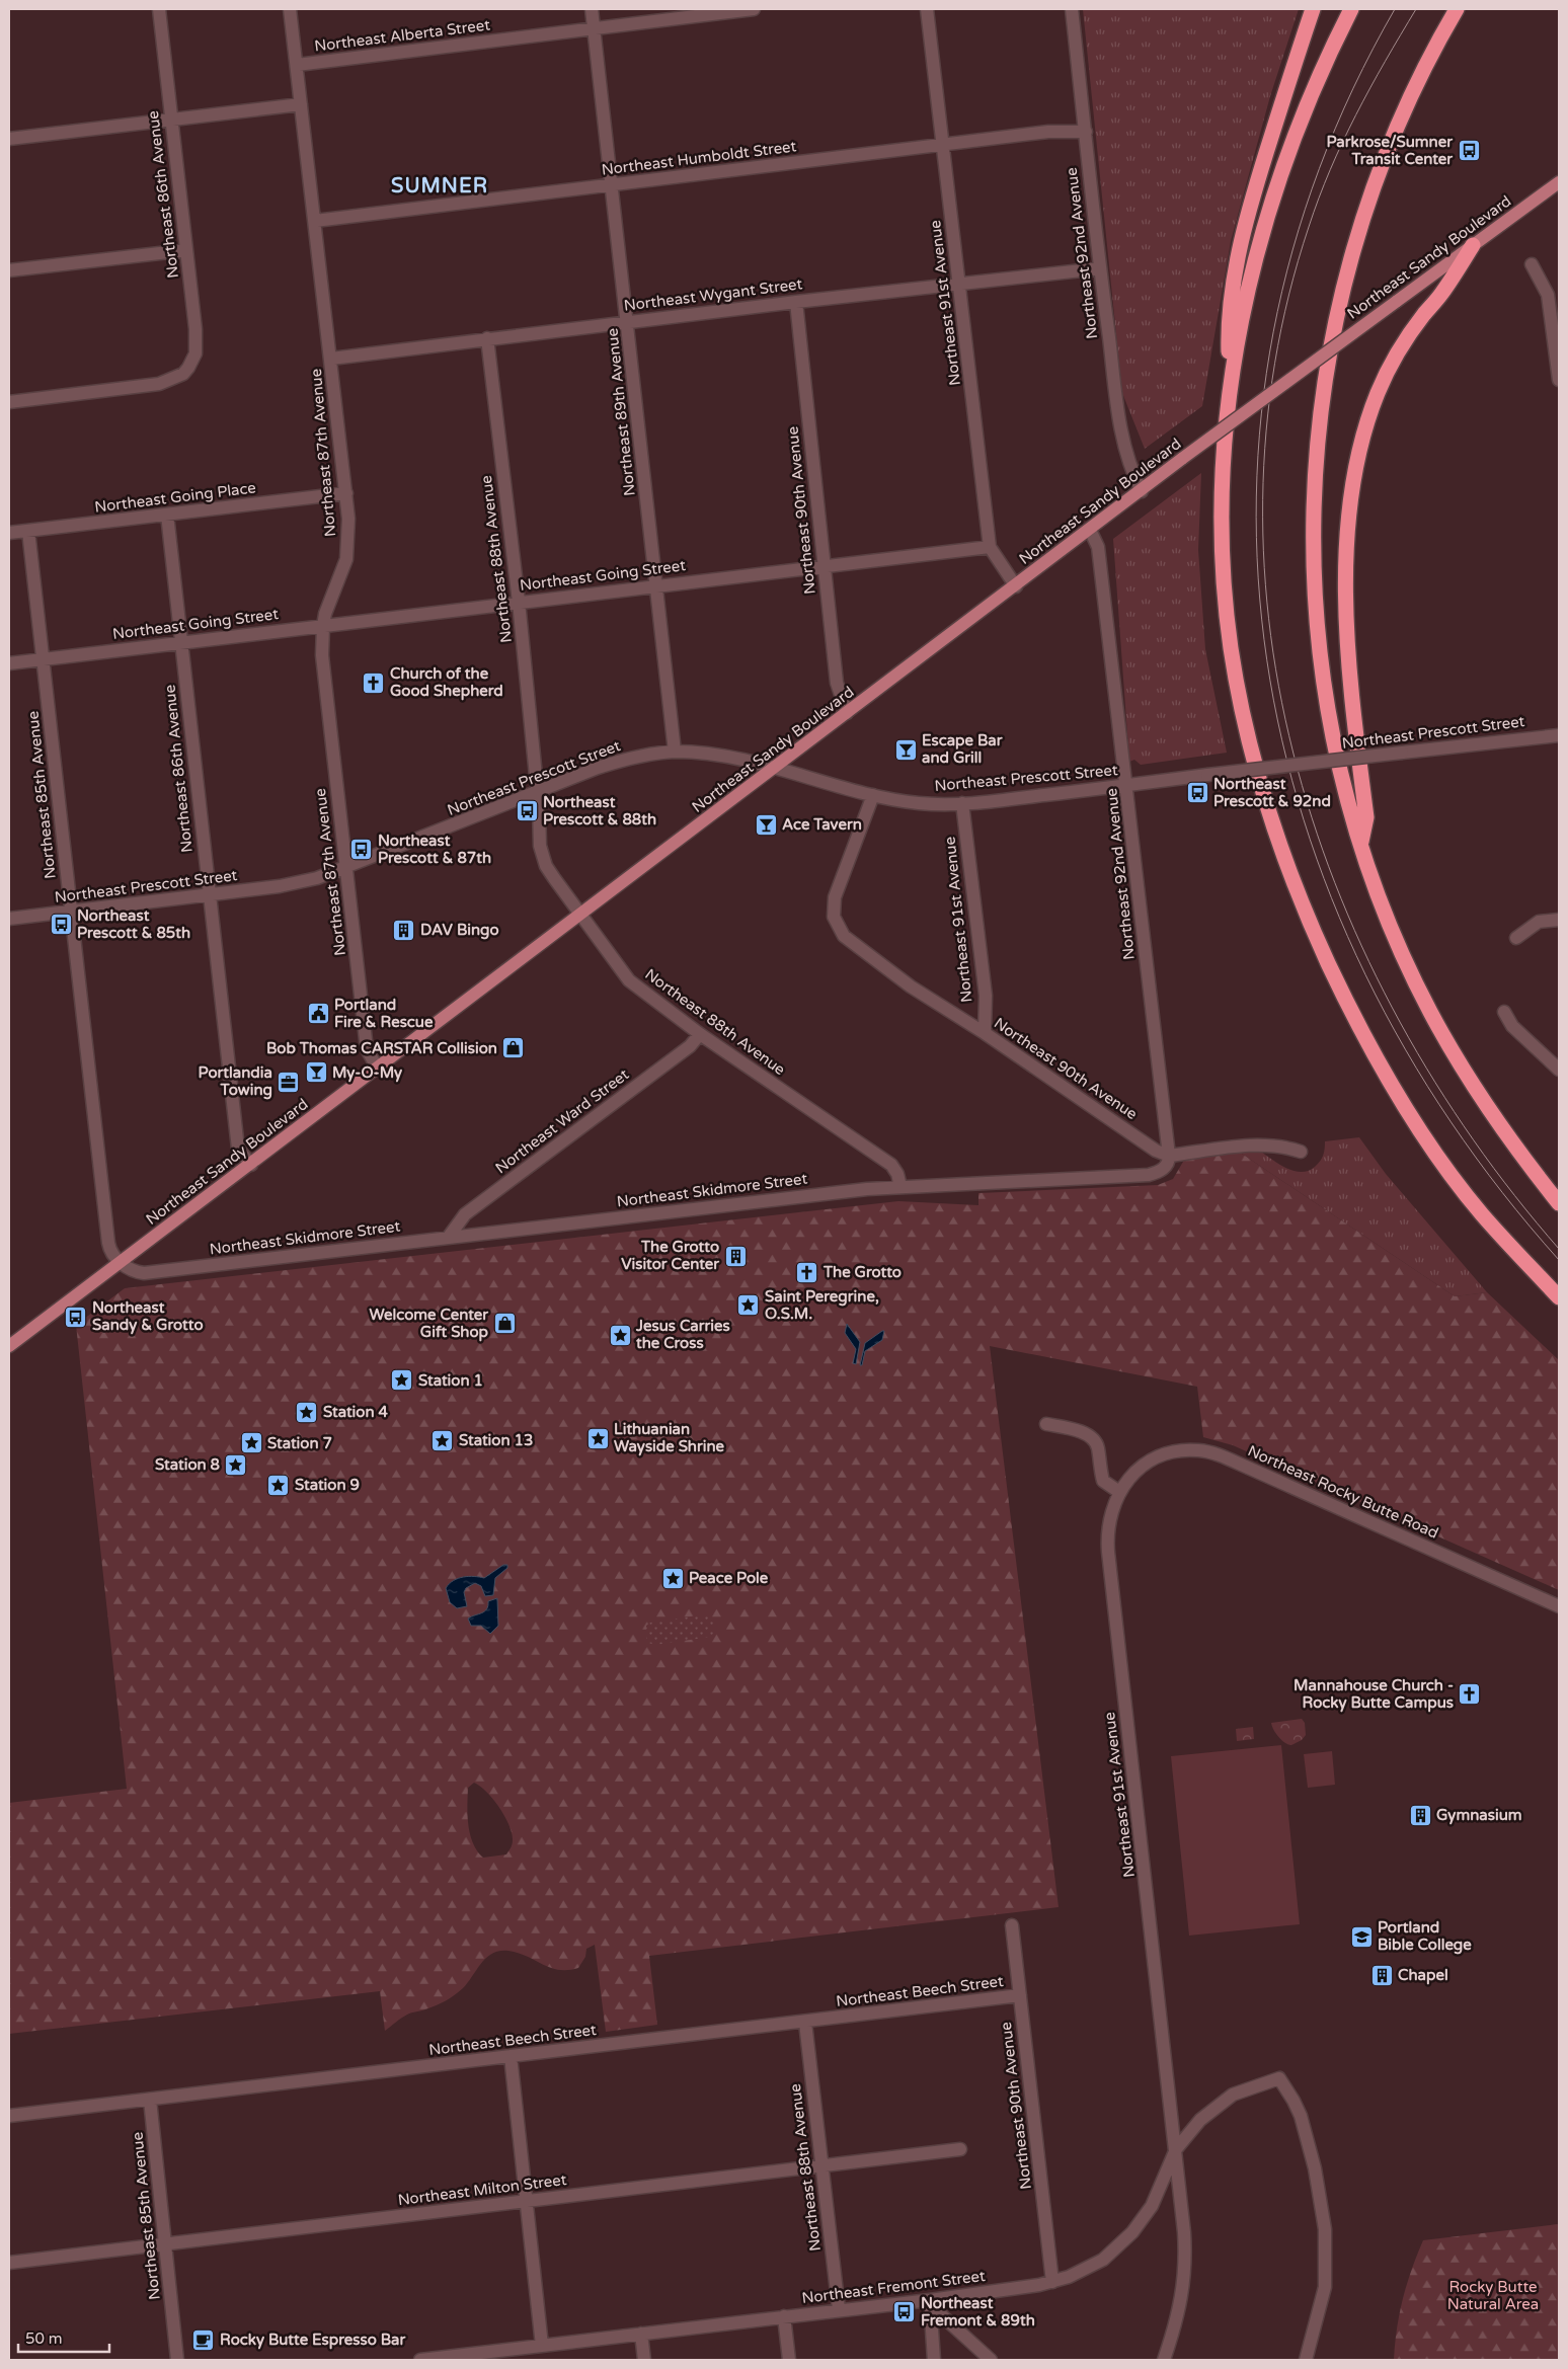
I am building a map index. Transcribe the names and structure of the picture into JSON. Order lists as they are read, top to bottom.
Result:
{
  "streets": {
    "main road": ["Northeast Sandy Boulevard"],
    "street": [
      "Northeast Alberta Street",
      "Northeast Humboldt Street",
      "Northeast 86th Avenue",
      "Northeast 92nd Avenue",
      "Northeast Wygant Street",
      "Northeast 91st Avenue",
      "Northeast 89th Avenue",
      "Northeast 87th Avenue",
      "Northeast Going Place",
      "Northeast 90th Avenue",
      "Northeast 88th Avenue",
      "Northeast Going Street",
      "Northeast Prescott Street",
      "Northeast 85th Avenue",
      "Northeast Ward Street",
      "Northeast Skidmore Street",
      "Northeast Rocky Butte Road",
      "Northeast Beech Street",
      "Northeast Milton Street",
      "Northeast Fremont Street"
    ]
  },
  "crossings": [
    ["Northeast Alberta Street", "Northeast 89th Avenue"],
    ["Northeast Alberta Street", "Northeast 87th Avenue"],
    ["Northeast Humboldt Street", "Northeast 92nd Avenue"],
    ["Northeast Humboldt Street", "Northeast 91st Avenue"],
    ["Northeast Humboldt Street", "Northeast 89th Avenue"],
    ["Northeast Humboldt Street", "Northeast 87th Avenue"],
    ["Northeast 86th Avenue", "Northeast Sandy Boulevard"],
    ["Northeast 86th Avenue", "Northeast Going Place"],
    ["Northeast 86th Avenue", "Northeast Going Street"],
    ["Northeast 86th Avenue", "Northeast Prescott Street"],
    ["Northeast 92nd Avenue", "Northeast Sandy Boulevard"],
    ["Northeast 92nd Avenue", "Northeast Wygant Street"],
    ["Northeast 92nd Avenue", "Northeast 90th Avenue"],
    ["Northeast 92nd Avenue", "Northeast Prescott Street"],
    ["Northeast 92nd Avenue", "Northeast Skidmore Street"],
    ["Northeast Sandy Boulevard", "Northeast 91st Avenue"],
    ["Northeast Sandy Boulevard", "Northeast 87th Avenue"],
    ["Northeast Sandy Boulevard", "Northeast 90th Avenue"],
    ["Northeast Sandy Boulevard", "Northeast 88th Avenue"],
    ["Northeast Sandy Boulevard", "Northeast Prescott Street"],
    ["Northeast Sandy Boulevard", "Northeast 85th Avenue"],
    ["Northeast Sandy Boulevard", "Northeast Skidmore Street"],
    ["Northeast Wygant Street", "Northeast 91st Avenue"],
    ["Northeast Wygant Street", "Northeast 89th Avenue"],
    ["Northeast Wygant Street", "Northeast 87th Avenue"],
    ["Northeast Wygant Street", "Northeast 90th Avenue"],
    ["Northeast Wygant Street", "Northeast 88th Avenue"],
    ["Northeast 91st Avenue", "Northeast 90th Avenue"],
    ["Northeast 91st Avenue", "Northeast Going Street"],
    ["Northeast 91st Avenue", "Northeast Prescott Street"],
    ["Northeast 91st Avenue", "Northeast Rocky Butte Road"],
    ["Northeast 91st Avenue", "Northeast Fremont Street"],
    ["Northeast 89th Avenue", "Northeast Going Street"],
    ["Northeast 89th Avenue", "Northeast Prescott Street"],
    ["Northeast 87th Avenue", "Northeast Going Place"],
    ["Northeast 87th Avenue", "Northeast Going Street"],
    ["Northeast 87th Avenue", "Northeast Prescott Street"],
    ["Northeast Going Place", "Northeast 85th Avenue"],
    ["Northeast 90th Avenue", "Northeast Going Street"],
    ["Northeast 90th Avenue", "Northeast Prescott Street"],
    ["Northeast 90th Avenue", "Northeast Skidmore Street"],
    ["Northeast 90th Avenue", "Northeast Beech Street"],
    ["Northeast 90th Avenue", "Northeast Fremont Street"],
    ["Northeast 88th Avenue", "Northeast Going Street"],
    ["Northeast 88th Avenue", "Northeast Prescott Street"],
    ["Northeast 88th Avenue", "Northeast Ward Street"],
    ["Northeast 88th Avenue", "Northeast Skidmore Street"],
    ["Northeast 88th Avenue", "Northeast Beech Street"],
    ["Northeast 88th Avenue", "Northeast Milton Street"],
    ["Northeast 88th Avenue", "Northeast Fremont Street"],
    ["Northeast Going Street", "Northeast 85th Avenue"],
    ["Northeast Prescott Street", "Northeast 85th Avenue"],
    ["Northeast 85th Avenue", "Northeast Skidmore Street"],
    ["Northeast 85th Avenue", "Northeast Beech Street"],
    ["Northeast 85th Avenue", "Northeast Milton Street"],
    ["Northeast Ward Street", "Northeast Skidmore Street"]
  ],
  "districts": ["SUMNER"],
  "parks": ["Rocky Butte Natural Area"],
  "places": {
    "bus stop": [
      "Parkrose/Sumner Transit Center",
      "Northeast Prescott & 92nd",
      "Northeast Prescott & 88th",
      "Northeast Prescott & 87th",
      "Northeast Prescott & 85th",
      "Northeast Sandy & Grotto",
      "Northeast Fremont & 89th"
    ],
    "church": ["Church of the Good Shepherd", "The Grotto", "Mannahouse Church - Rocky Butte Campus"],
    "bar": ["Escape Bar and Grill", "Ace Tavern", "My-O-My"],
    "building": [
      "DAV Bingo",
      "The Grotto Visitor Center",
      "Gymnasium",
      "Chapel"
    ],
    "public building": ["Portland Fire & Rescue"],
    "shop": ["Bob Thomas CARSTAR Collision", "Welcome Center Gift Shop"],
    "office": ["Portlandia Towing"],
    "place": [
      "Saint Peregrine, O.S.M.",
      "Jesus Carries the Cross",
      "Station 1",
      "Station 4",
      "Lithuanian Wayside Shrine",
      "Station 13",
      "Station 7",
      "Station 8",
      "Station 9",
      "Peace Pole"
    ],
    "school or university": ["Portland Bible College"],
    "cafe": ["Rocky Butte Espresso Bar"]
  },
  "scale_bar": "50 m"
}
